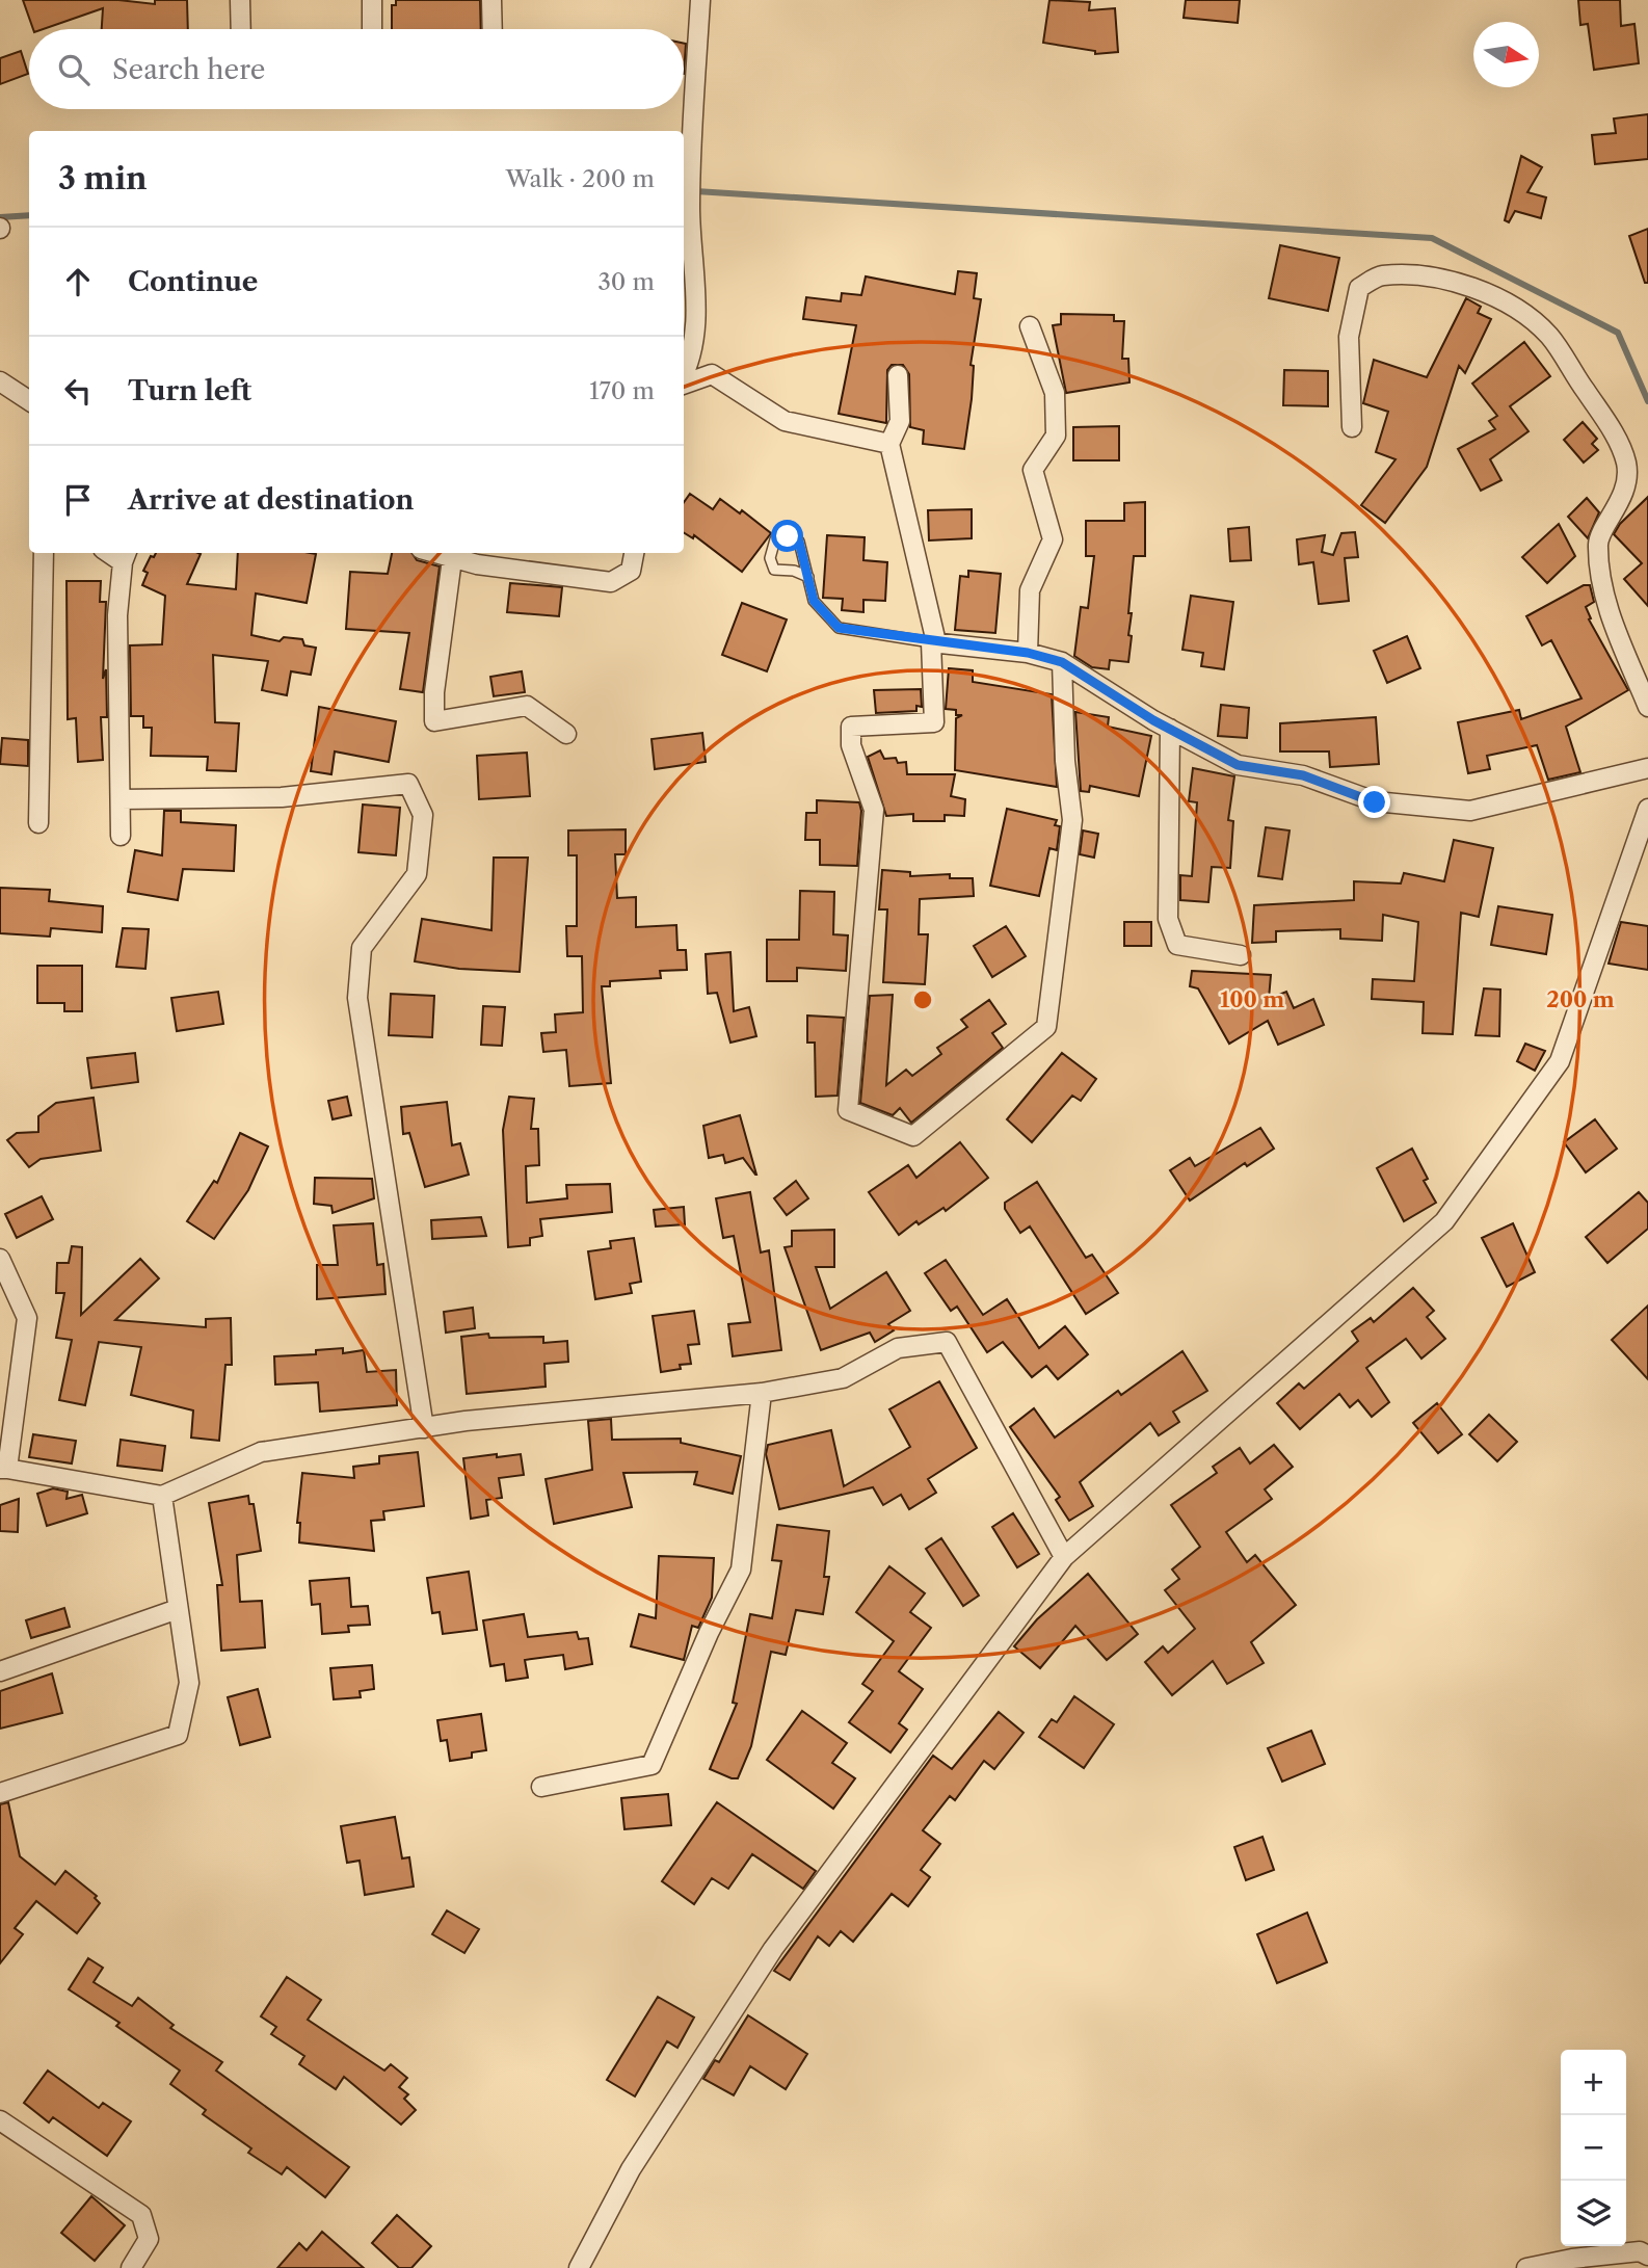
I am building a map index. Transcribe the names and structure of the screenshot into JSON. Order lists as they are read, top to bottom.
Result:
{
  "north": "right",
  "page": {
    "search": "Search here",
    "heading": ["3 min", "Walk · 200 m"],
    "list": [
      ["Continue", "30 m"],
      ["Turn left", "170 m"],
      "Arrive at destination"
    ],
    "map_buttons": ["+", "−"]
  },
  "rings": ["100 m", "200 m"]
}
